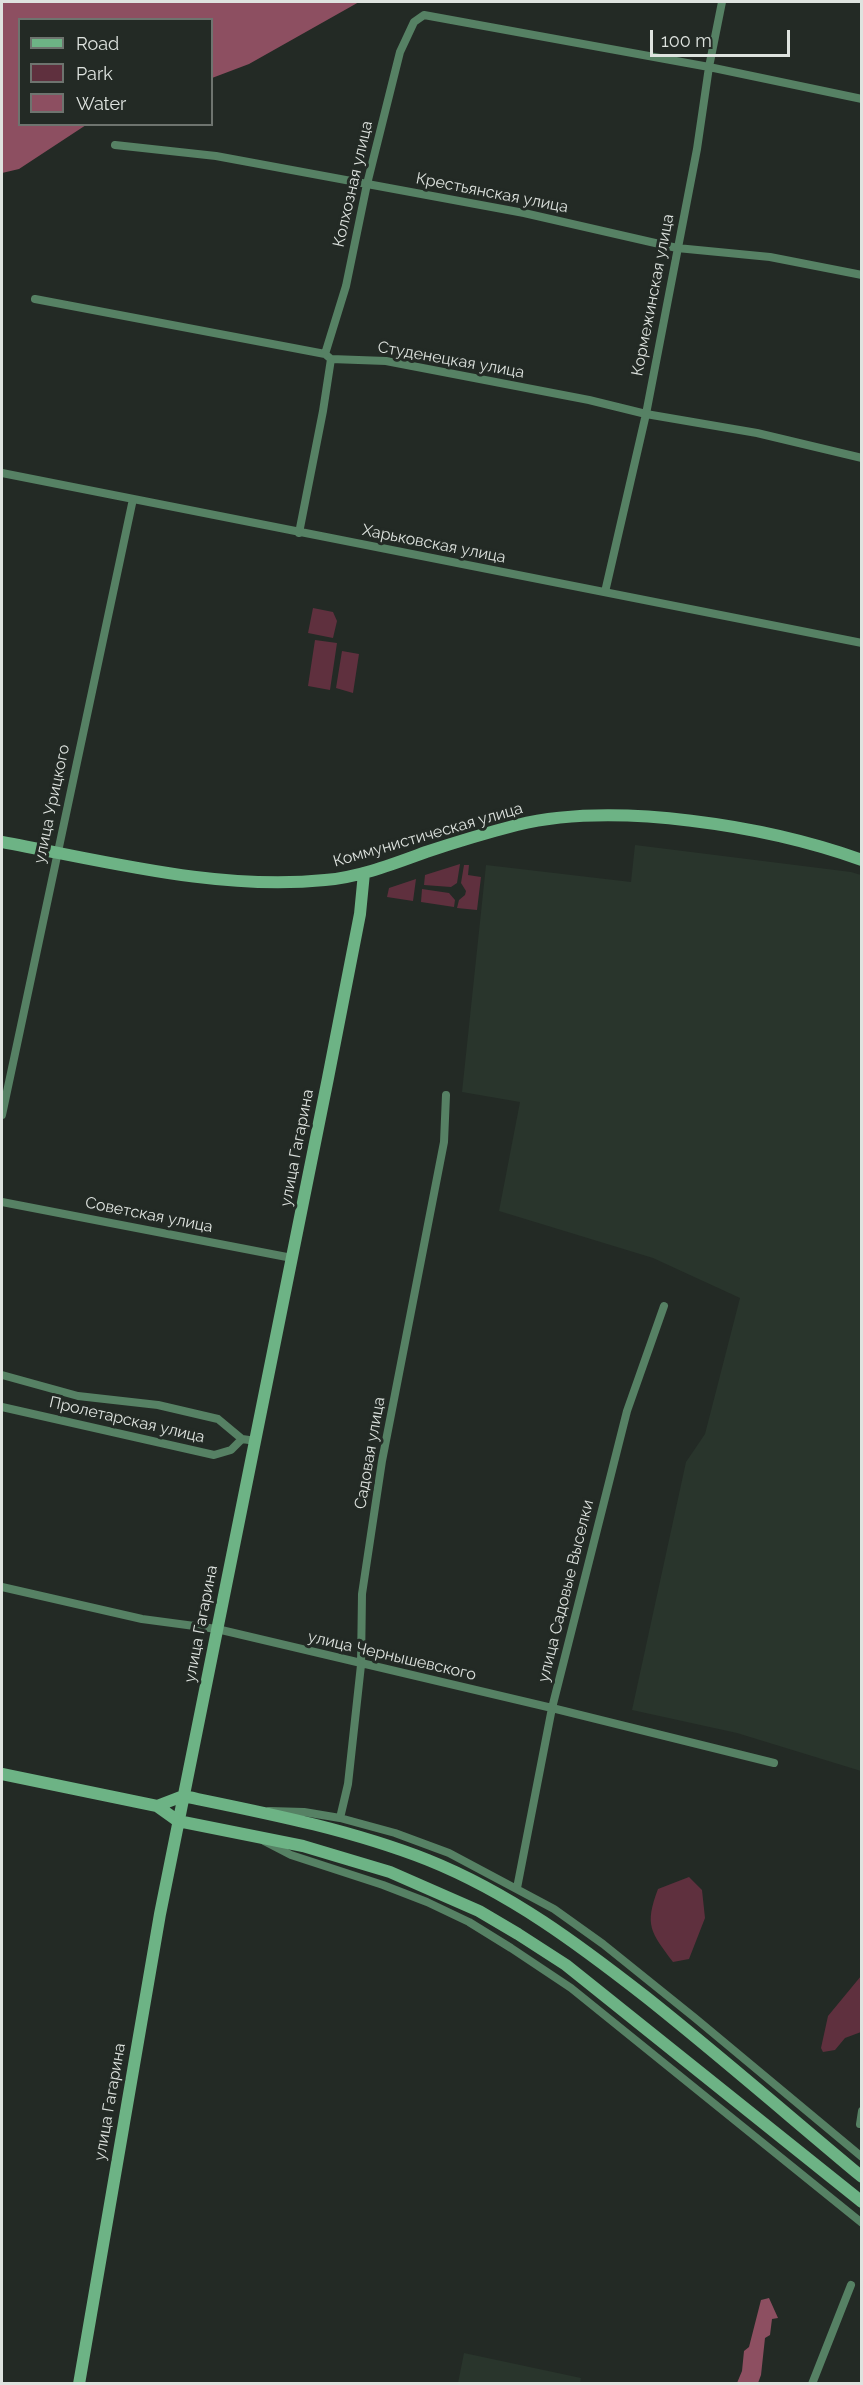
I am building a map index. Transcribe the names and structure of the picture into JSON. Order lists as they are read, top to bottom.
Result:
{
  "streets": {
    "main road": ["Коммунистическая улица", "улица Гагарина"],
    "street": [
      "Колхозная улица",
      "Крестьянская улица",
      "Кормежинская улица",
      "Студенецкая улица",
      "Харьковская улица",
      "улица Урицкого",
      "Советская улица",
      "Пролетарская улица",
      "Садовая улица",
      "улица Садовые Выселки",
      "улица Чернышевского"
    ]
  },
  "crossings": [
    ["Колхозная улица", "Крестьянская улица"],
    ["Колхозная улица", "Кормежинская улица"],
    ["Колхозная улица", "Студенецкая улица"],
    ["Колхозная улица", "Харьковская улица"],
    ["Крестьянская улица", "Кормежинская улица"],
    ["Кормежинская улица", "Студенецкая улица"],
    ["Кормежинская улица", "Харьковская улица"],
    ["Харьковская улица", "улица Урицкого"],
    ["улица Урицкого", "Коммунистическая улица"],
    ["Коммунистическая улица", "улица Гагарина"],
    ["улица Гагарина", "Советская улица"],
    ["улица Гагарина", "улица Чернышевского"],
    ["Садовая улица", "улица Чернышевского"],
    ["улица Садовые Выселки", "улица Чернышевского"]
  ],
  "legend": ["Road", "Park", "Water"],
  "scale_bar": "100 m"
}
